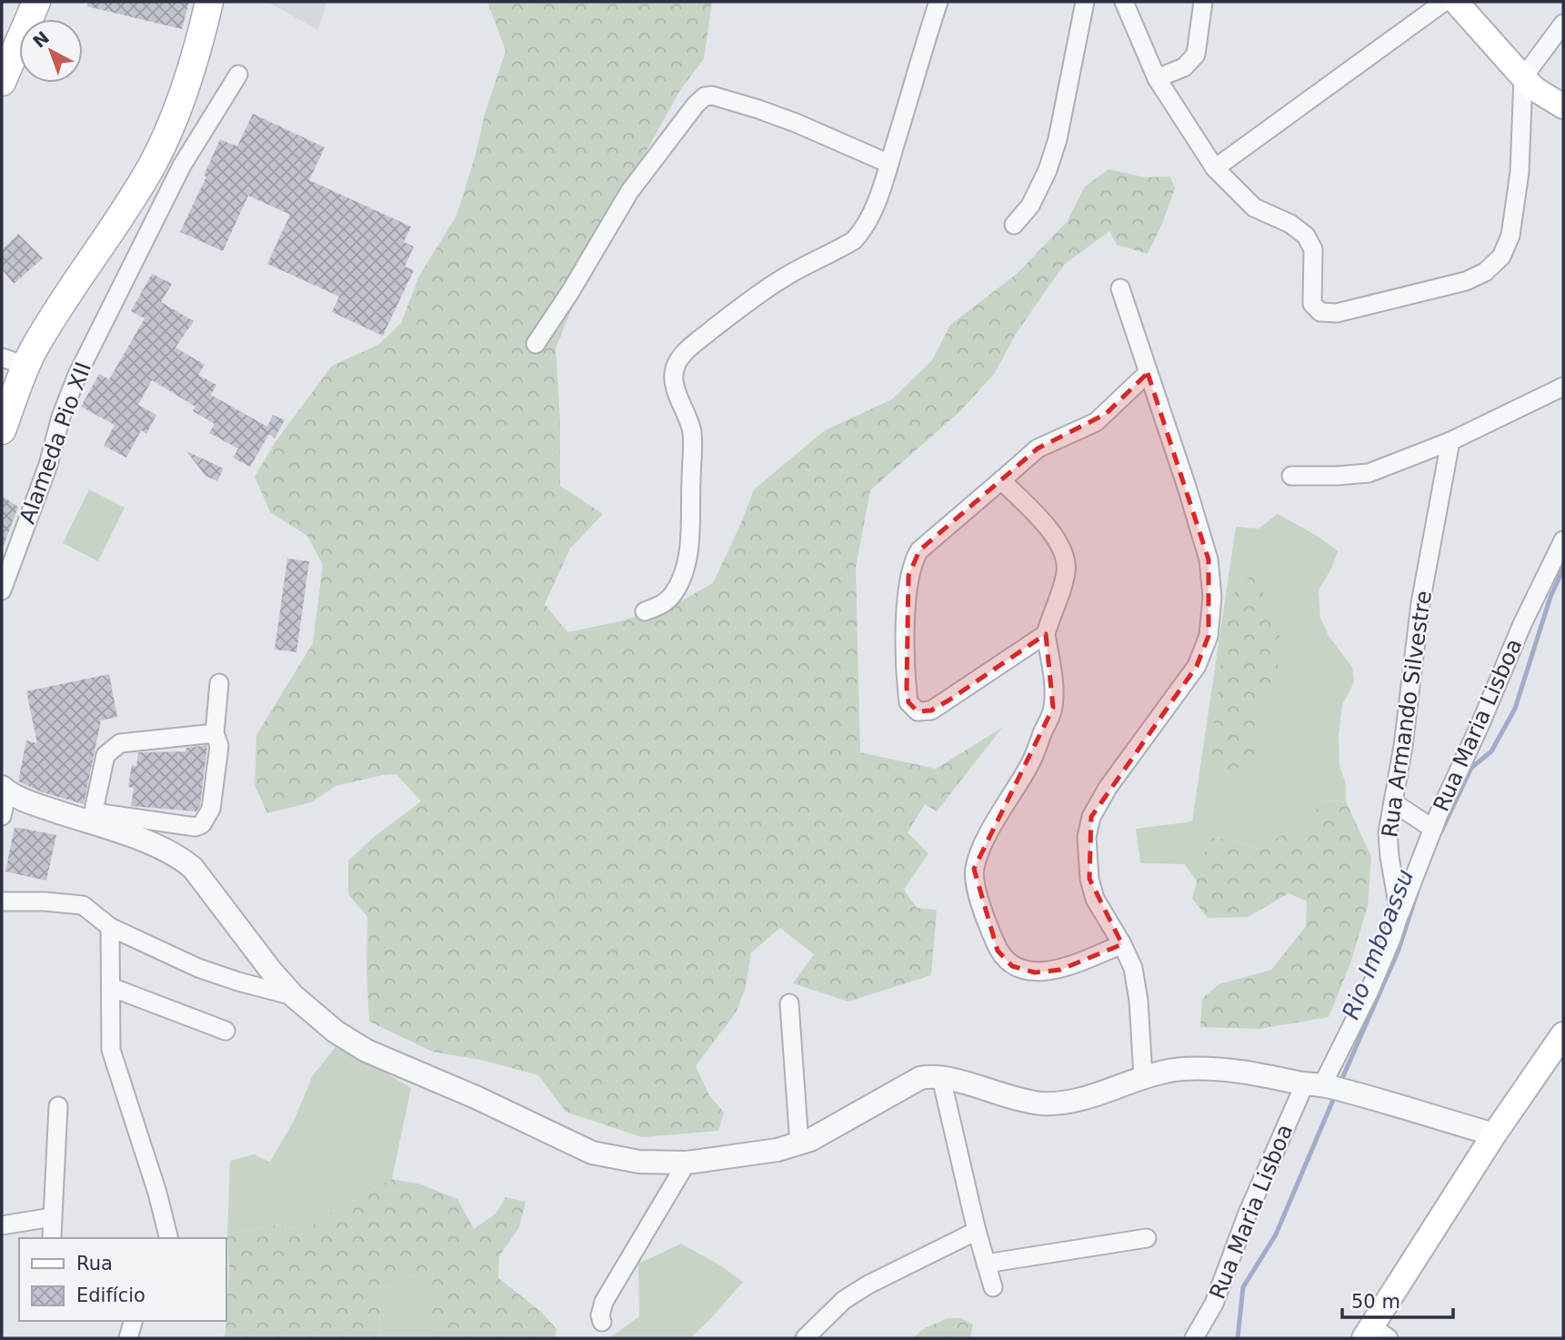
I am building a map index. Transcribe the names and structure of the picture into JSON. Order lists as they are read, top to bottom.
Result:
{
  "streets": {
    "street": ["Alameda Pio XII", "Rua Armando Silvestre", "Rua Maria Lisboa"]
  },
  "crossings": [
    ["Rua Armando Silvestre", "Rua Maria Lisboa"]
  ],
  "water": ["Rio Imboassu"],
  "legend": ["Rua", "Edifício"],
  "scale_bar": "50 m",
  "north": "top left"
}
